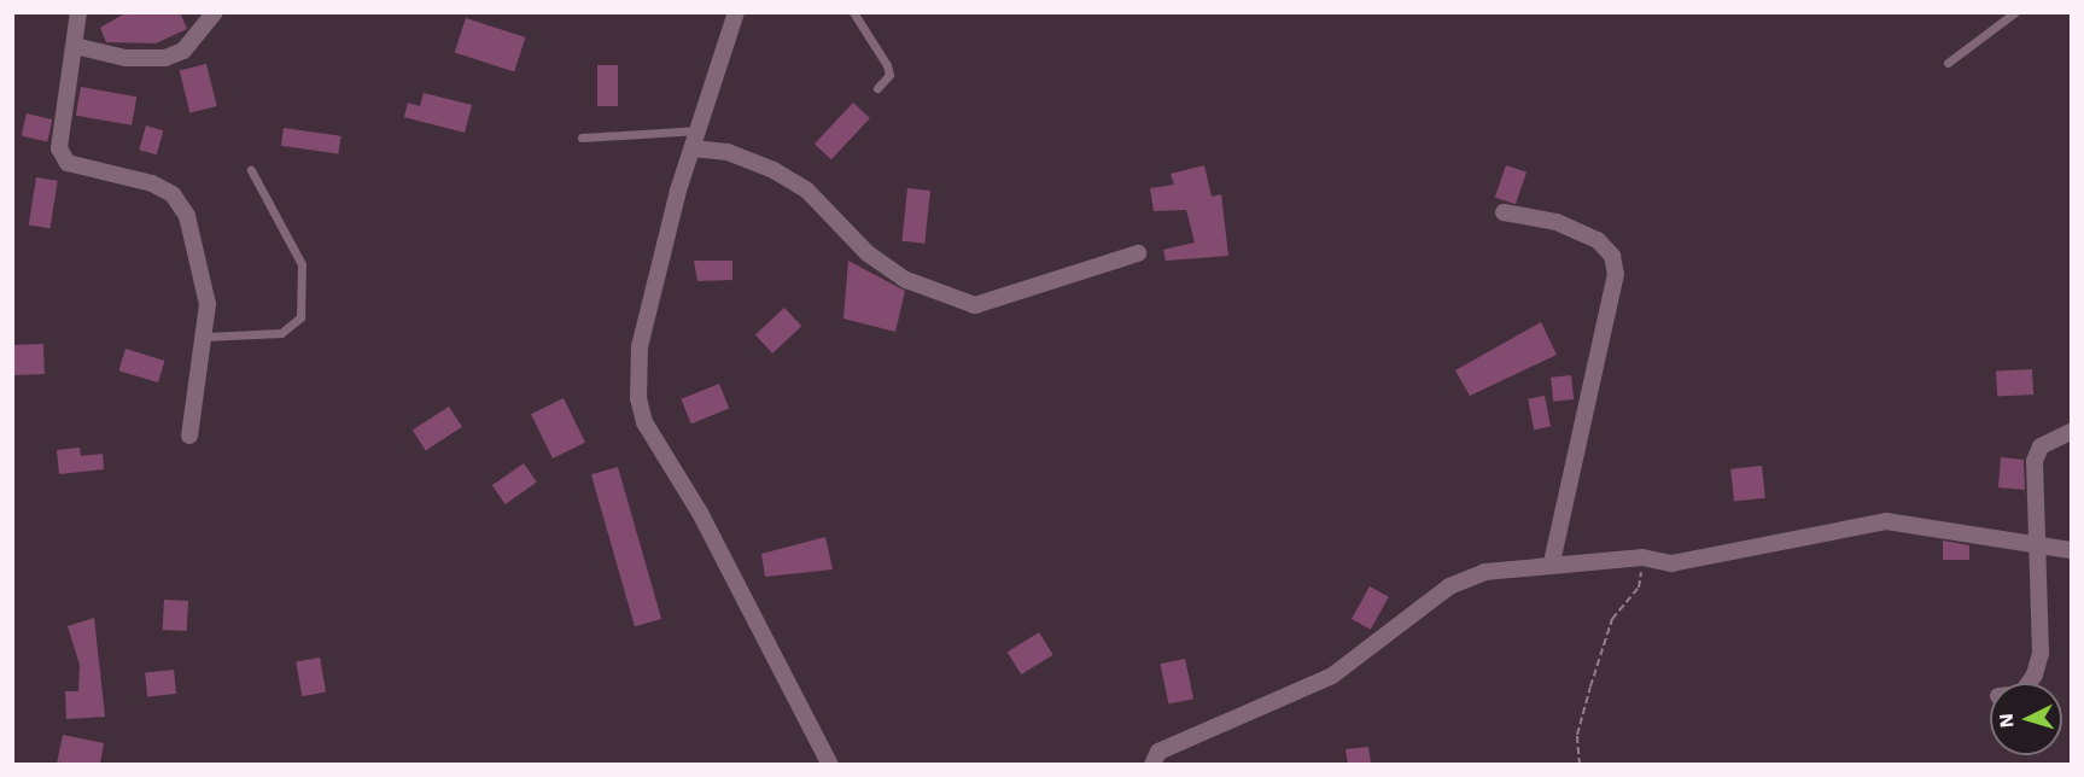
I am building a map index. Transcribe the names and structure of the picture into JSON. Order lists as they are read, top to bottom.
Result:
{
  "north": "left"
}
